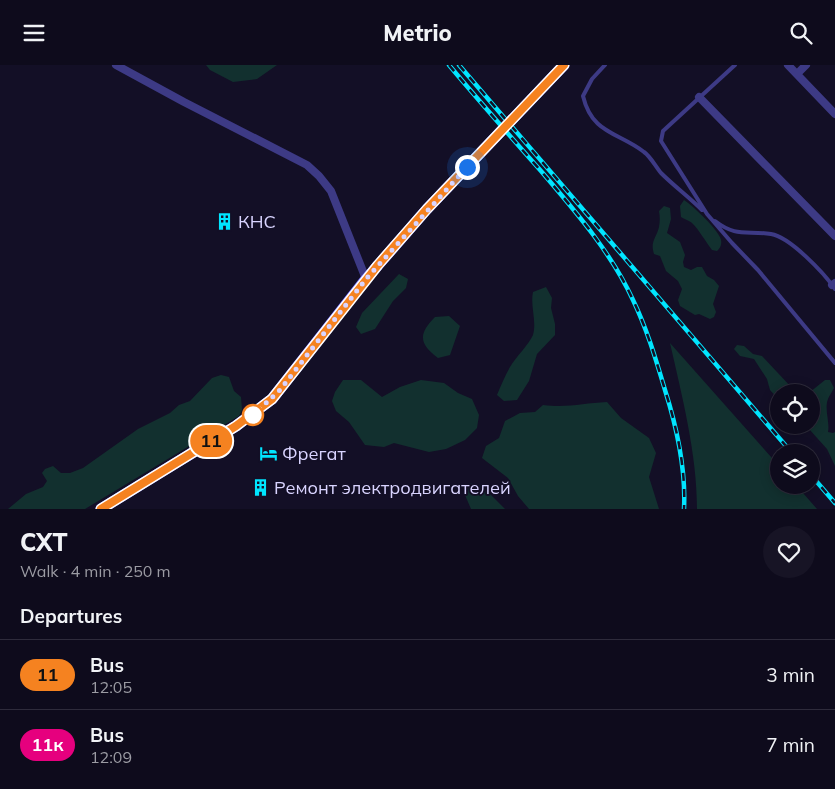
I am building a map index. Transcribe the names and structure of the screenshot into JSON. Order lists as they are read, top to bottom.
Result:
{
  "places": {
    "building": ["КНС", "Ремонт электродвигателей"],
    "hotel": ["Фрегат"]
  },
  "lines": ["bus line 11"],
  "page": {
    "header": "Metrio",
    "on_map": "11",
    "heading": [
      ["СХТ", "Walk · 4 min · 250 m"],
      "Departures"
    ],
    "list": [
      {
        "mark": "11",
        "name": "Bus",
        "note": "12:05",
        "value": "3 min"
      },
      {
        "mark": "11к",
        "name": "Bus",
        "note": "12:09",
        "value": "7 min"
      }
    ]
  }
}
